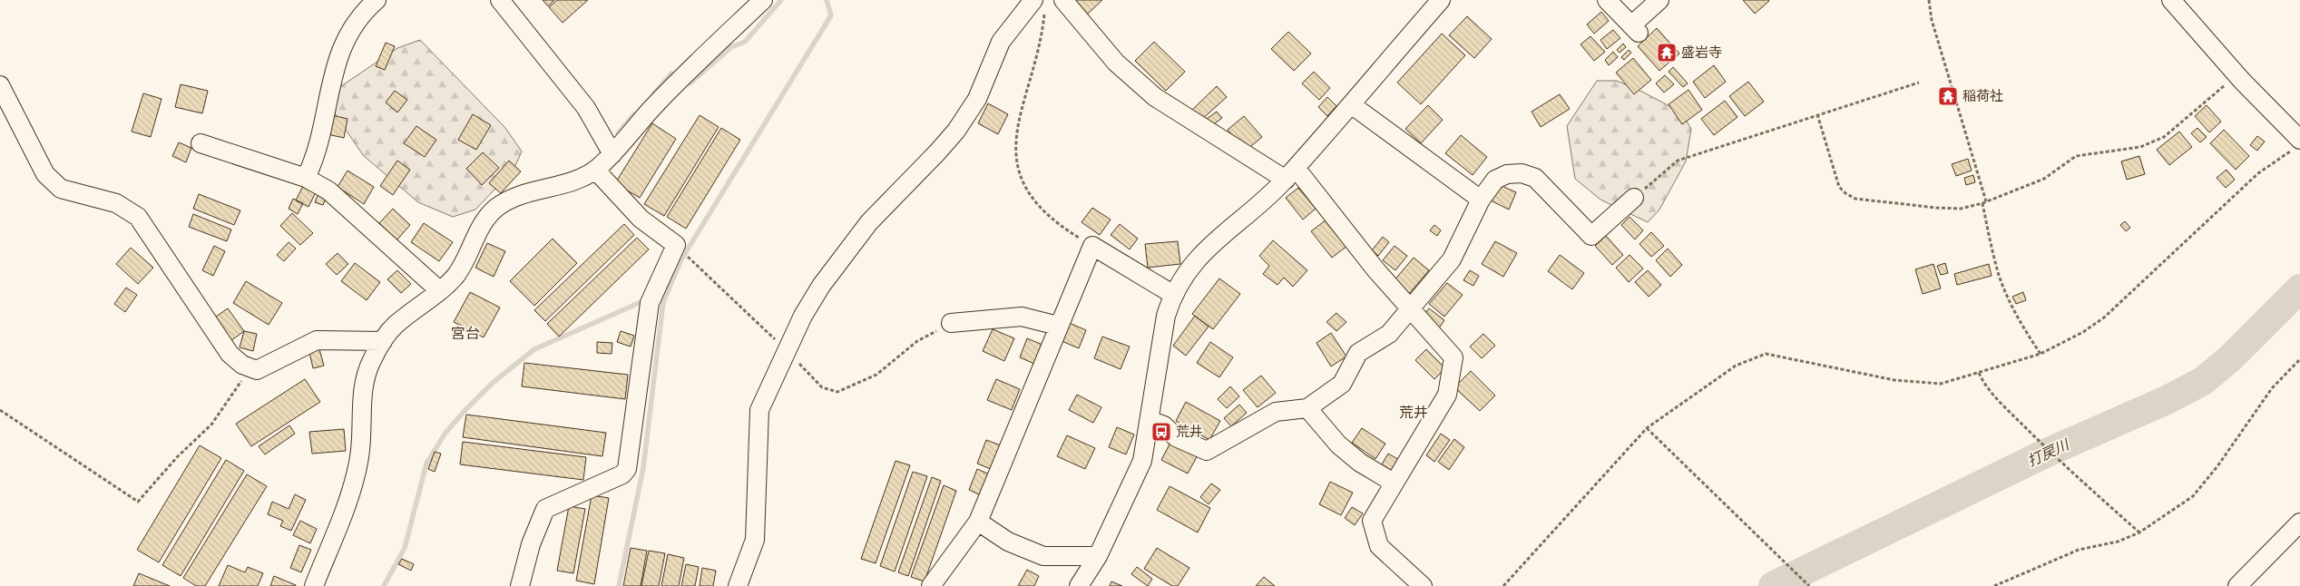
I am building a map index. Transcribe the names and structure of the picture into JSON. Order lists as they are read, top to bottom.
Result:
{
  "districts": ["宮台", "荒井"],
  "water": ["打戻川"],
  "places": {
    "temple": ["盛岩寺", "稲荷社"],
    "bus stop": ["荒井"]
  }
}
